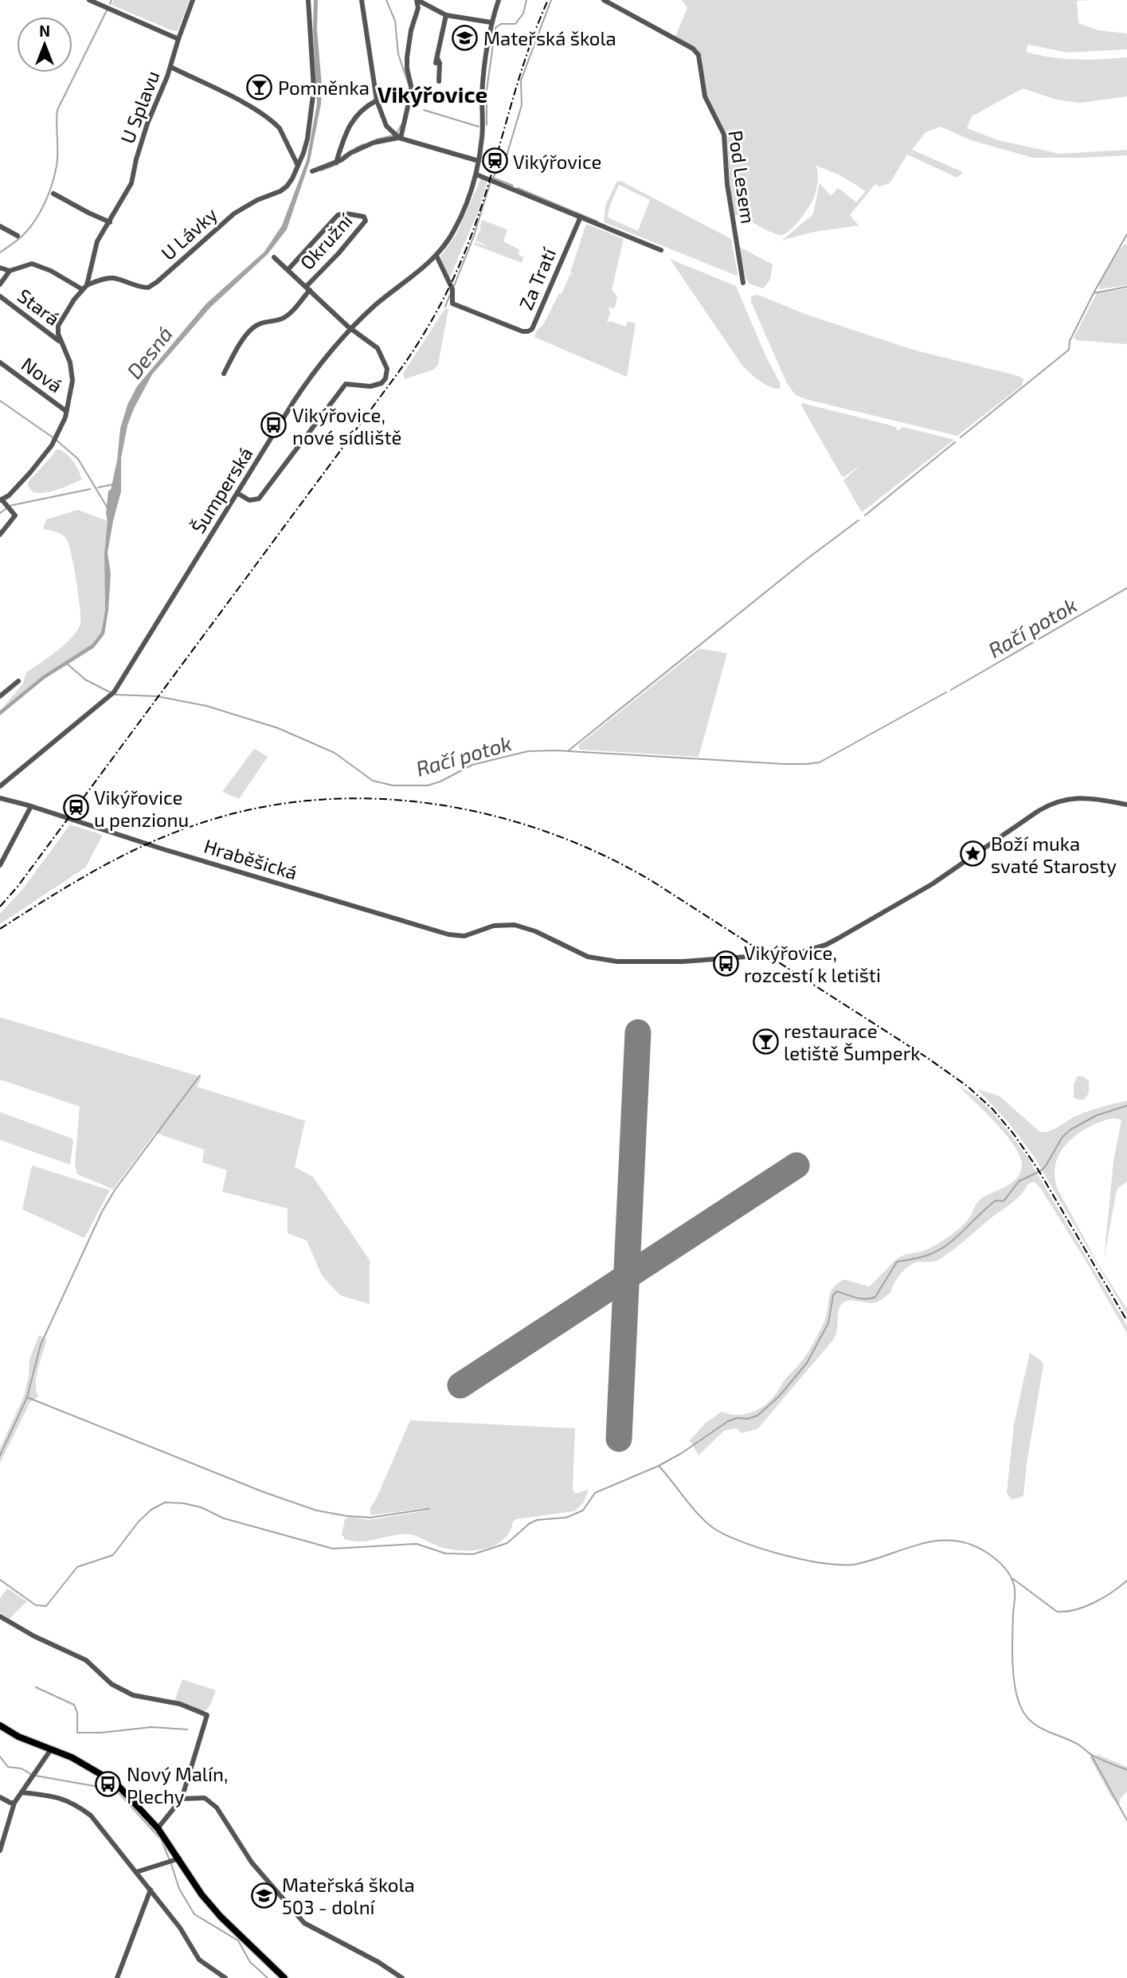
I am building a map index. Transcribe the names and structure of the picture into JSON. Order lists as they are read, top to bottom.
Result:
{
  "streets": {
    "street": [
      "U Splavu",
      "Pod Lesem",
      "U Lávky",
      "Okružní",
      "Za Tratí",
      "Stará",
      "Nová",
      "Šumperská",
      "Hraběšická"
    ]
  },
  "crossings": [
    ["U Splavu", "U Lávky"],
    ["U Splavu", "Stará"],
    ["Za Tratí", "Šumperská"]
  ],
  "districts": ["Vikýřovice"],
  "water": ["Desná", "Račí potok"],
  "places": {
    "school or university": ["Mateřská škola", "Mateřská škola 503 - dolní"],
    "bar": ["Pomněnka", "restaurace letiště Šumperk"],
    "station": ["Vikýřovice", "Vikýřovice u penzionu"],
    "bus stop": ["Vikýřovice, nové sídliště", "Vikýřovice, rozcestí k letišti", "Nový Malín, Plechy"],
    "place": ["Boží muka svaté Starosty"]
  },
  "north": "top"
}
